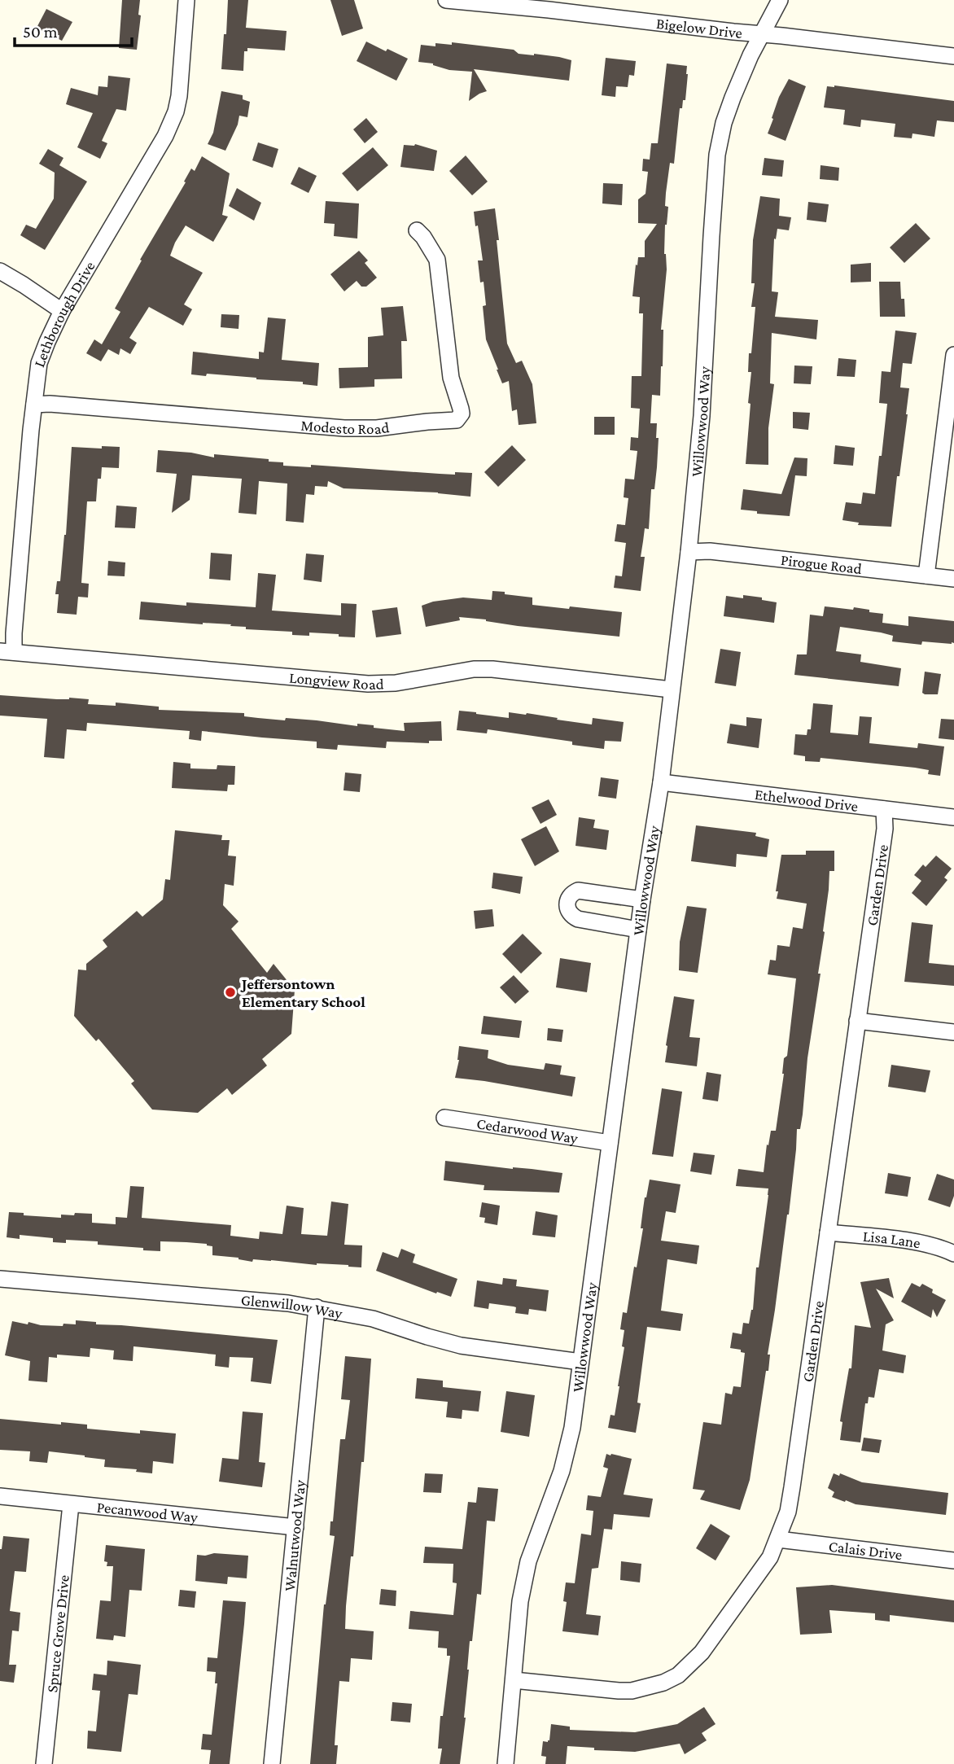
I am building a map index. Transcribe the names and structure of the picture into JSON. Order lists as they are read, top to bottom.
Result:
{
  "streets": {
    "street": [
      "Bigelow Drive",
      "Lethborough Drive",
      "Willowwood Way",
      "Modesto Road",
      "Pirogue Road",
      "Longview Road",
      "Ethelwood Drive",
      "Garden Drive",
      "Cedarwood Way",
      "Lisa Lane",
      "Glenwillow Way",
      "Pecanwood Way",
      "Walnutwood Way",
      "Calais Drive",
      "Spruce Grove Drive"
    ]
  },
  "crossings": [
    ["Bigelow Drive", "Willowwood Way"],
    ["Lethborough Drive", "Modesto Road"],
    ["Lethborough Drive", "Longview Road"],
    ["Willowwood Way", "Pirogue Road"],
    ["Willowwood Way", "Longview Road"],
    ["Willowwood Way", "Ethelwood Drive"],
    ["Willowwood Way", "Garden Drive"],
    ["Willowwood Way", "Cedarwood Way"],
    ["Willowwood Way", "Glenwillow Way"],
    ["Ethelwood Drive", "Garden Drive"],
    ["Garden Drive", "Lisa Lane"],
    ["Garden Drive", "Calais Drive"],
    ["Glenwillow Way", "Walnutwood Way"],
    ["Pecanwood Way", "Walnutwood Way"],
    ["Pecanwood Way", "Spruce Grove Drive"]
  ],
  "places": ["Jeffersontown Elementary School"],
  "scale_bar": "50 m"
}
